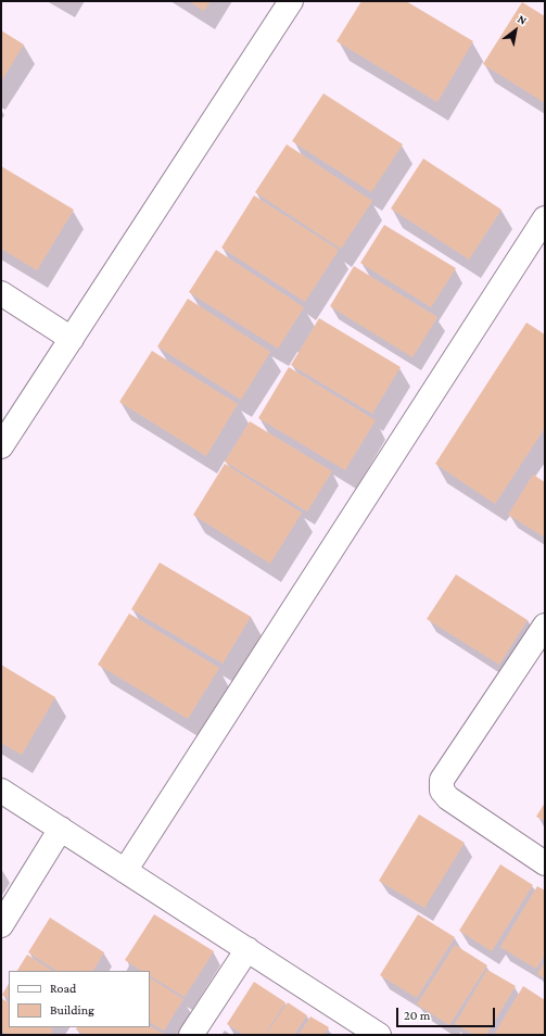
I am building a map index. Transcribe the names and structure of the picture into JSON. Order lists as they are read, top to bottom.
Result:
{
  "legend": ["Road", "Building"],
  "scale_bar": "20 m",
  "north": "top right"
}
